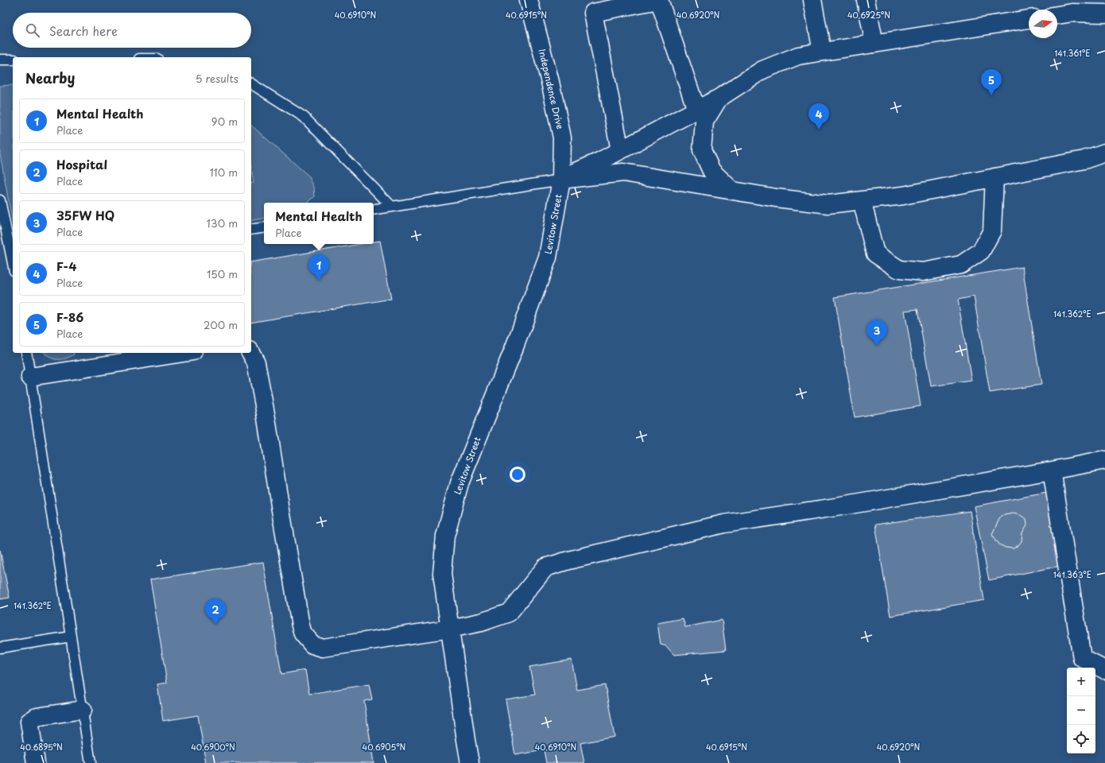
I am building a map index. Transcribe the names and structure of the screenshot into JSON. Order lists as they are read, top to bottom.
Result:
{
  "streets": {
    "street": ["Independence Drive", "Levitow Street"]
  },
  "crossings": [
    ["Independence Drive", "Levitow Street"]
  ],
  "north": "right",
  "page": {
    "search": "Search here",
    "heading": ["Nearby", "5 results"],
    "pins": [
      "5",
      "4",
      "1",
      "3",
      "2"
    ],
    "list": [
      {
        "mark": "1",
        "name": "Mental Health",
        "note": "Place",
        "value": "90 m"
      },
      {
        "mark": "2",
        "name": "Hospital",
        "note": "Place",
        "value": "110 m"
      },
      {
        "mark": "3",
        "name": "35FW HQ",
        "note": "Place",
        "value": "130 m"
      },
      {
        "mark": "4",
        "name": "F-4",
        "note": "Place",
        "value": "150 m"
      },
      {
        "mark": "5",
        "name": "F-86",
        "note": "Place",
        "value": "200 m"
      }
    ],
    "popup": ["Mental Health", "Place"],
    "map_buttons": ["+", "−"]
  },
  "coordinates": [
    "40.6910°N",
    "40.6915°N",
    "40.6920°N",
    "40.6925°N",
    "141.361°E",
    "141.362°E",
    "141.363°E",
    "40.6895°N",
    "40.6900°N",
    "40.6905°N"
  ]
}
